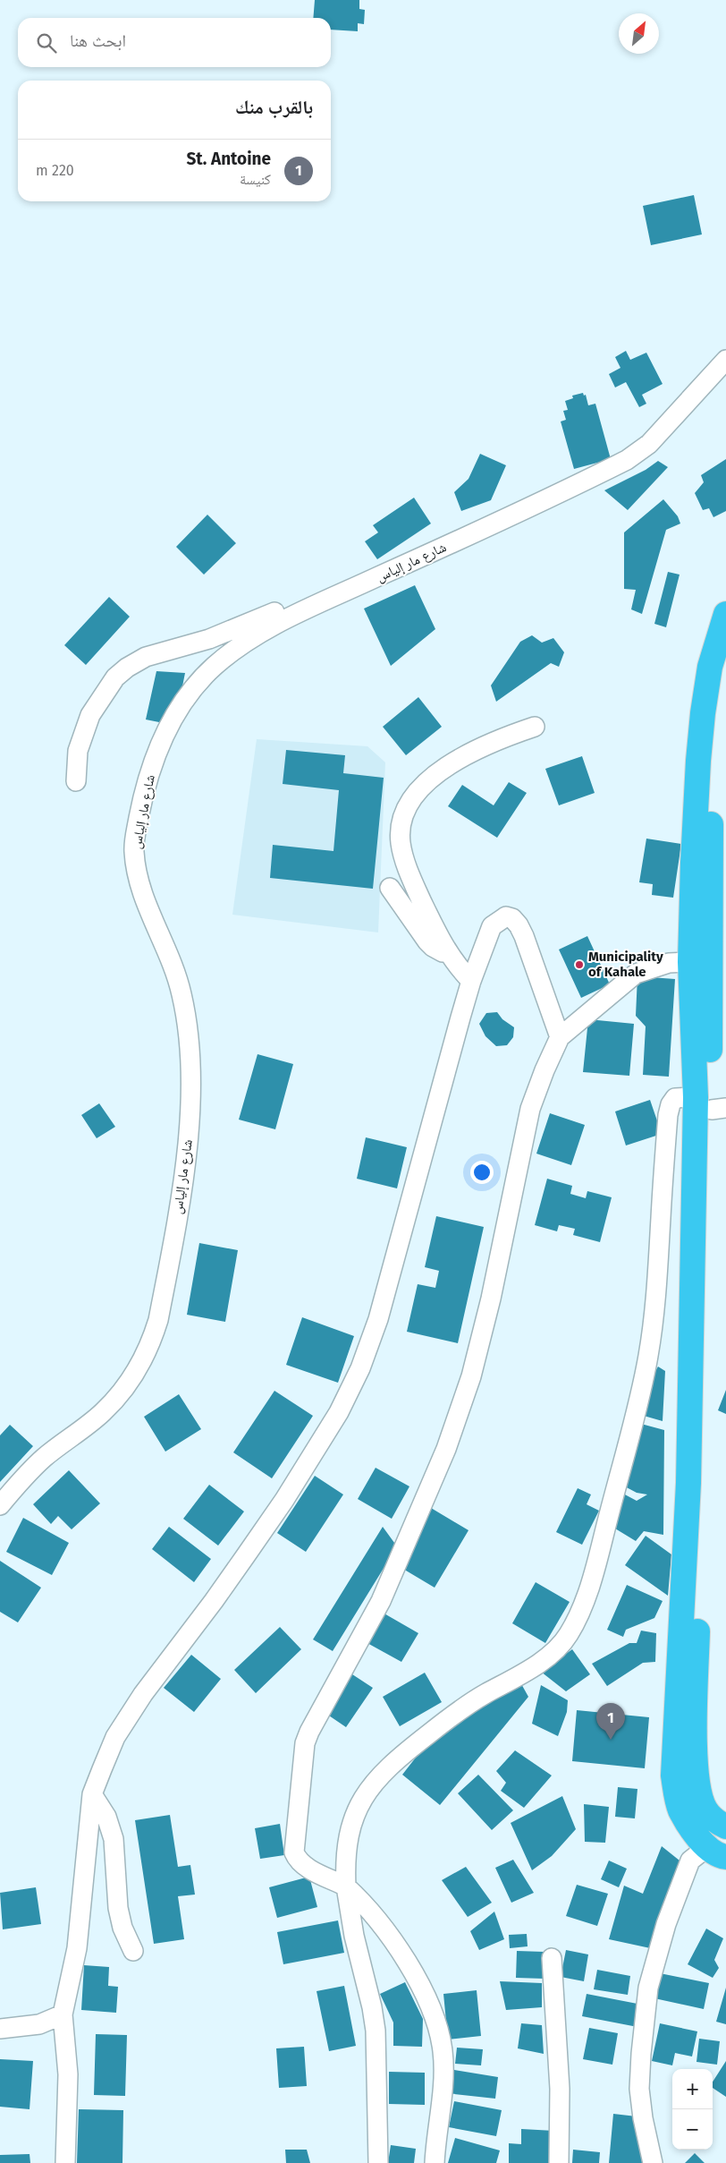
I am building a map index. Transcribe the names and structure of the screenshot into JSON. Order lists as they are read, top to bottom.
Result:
{
  "streets": {
    "street": ["شارع مار إلياس"]
  },
  "places": ["Municipality of Kahale"],
  "north": "top right",
  "page": {
    "search": "ابحث هنا",
    "heading": "بالقرب منك",
    "list": [
      {
        "mark": "1",
        "name": "St. Antoine",
        "note": "كنيسة",
        "value": "220 m"
      }
    ],
    "pins": "1",
    "map_buttons": ["+", "−"]
  }
}
